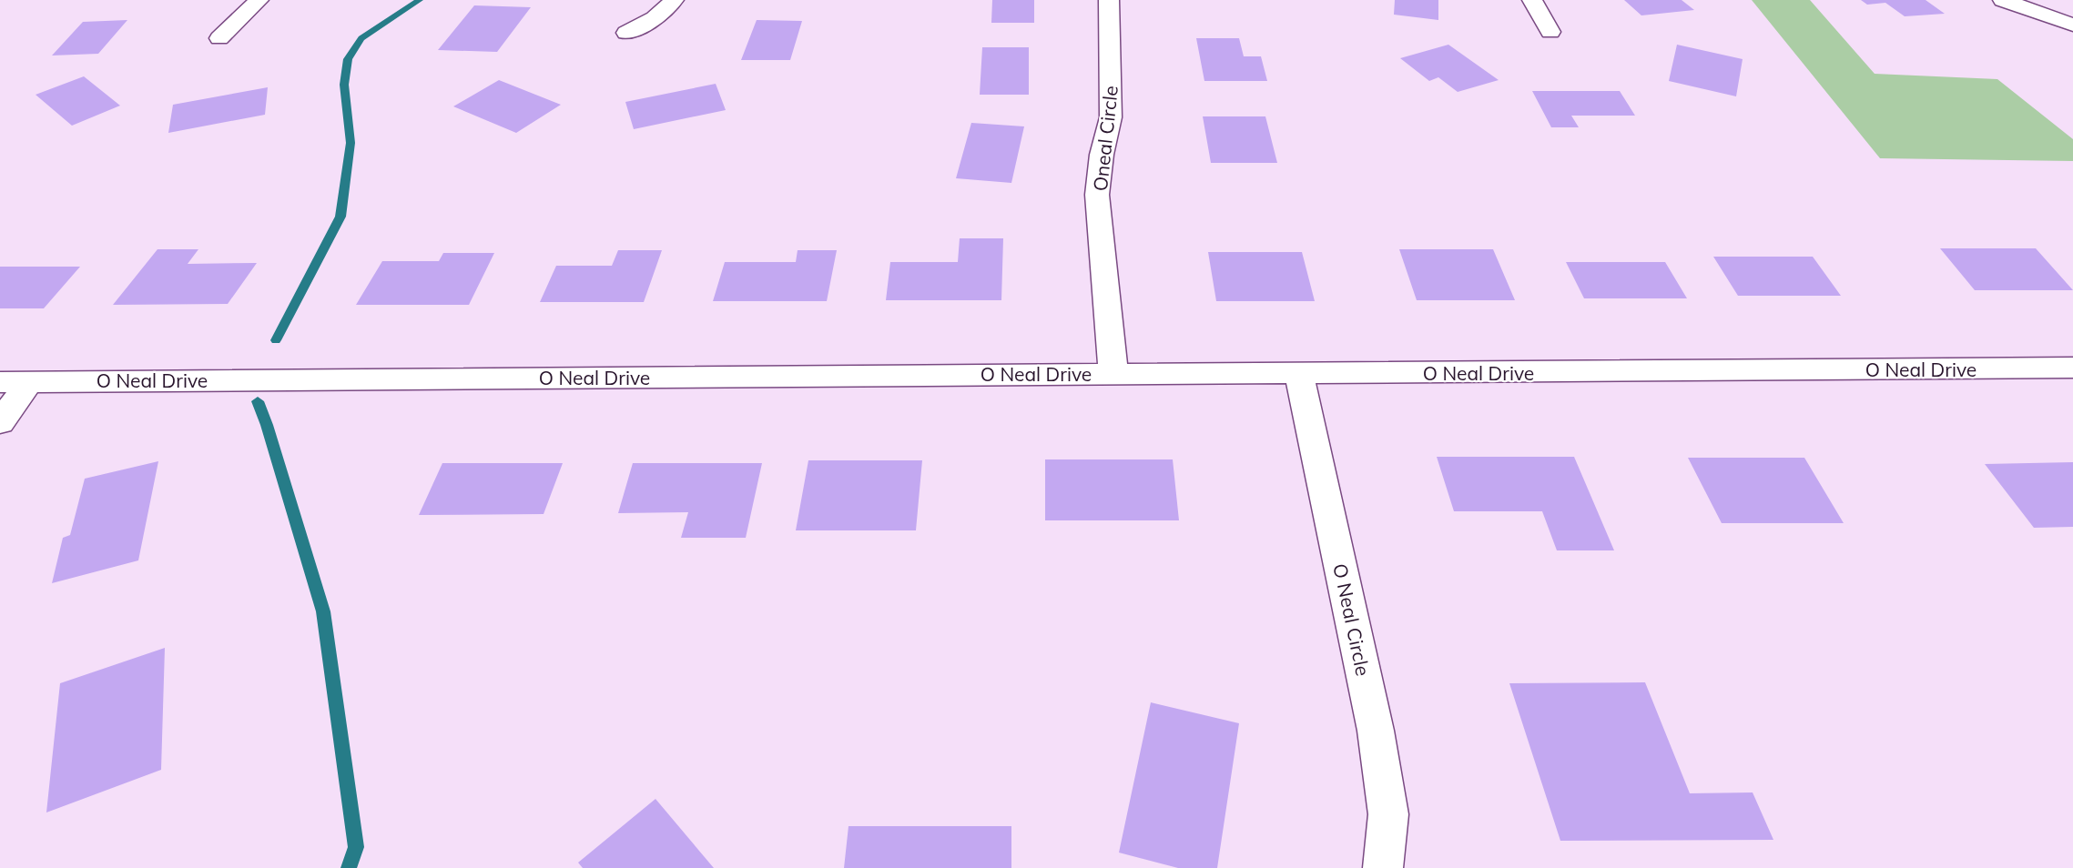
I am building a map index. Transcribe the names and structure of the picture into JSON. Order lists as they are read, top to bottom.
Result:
{
  "streets": {
    "street": ["Oneal Circle", "O Neal Drive", "O Neal Circle"]
  },
  "crossings": [
    ["Oneal Circle", "O Neal Drive"],
    ["O Neal Drive", "O Neal Circle"]
  ]
}
